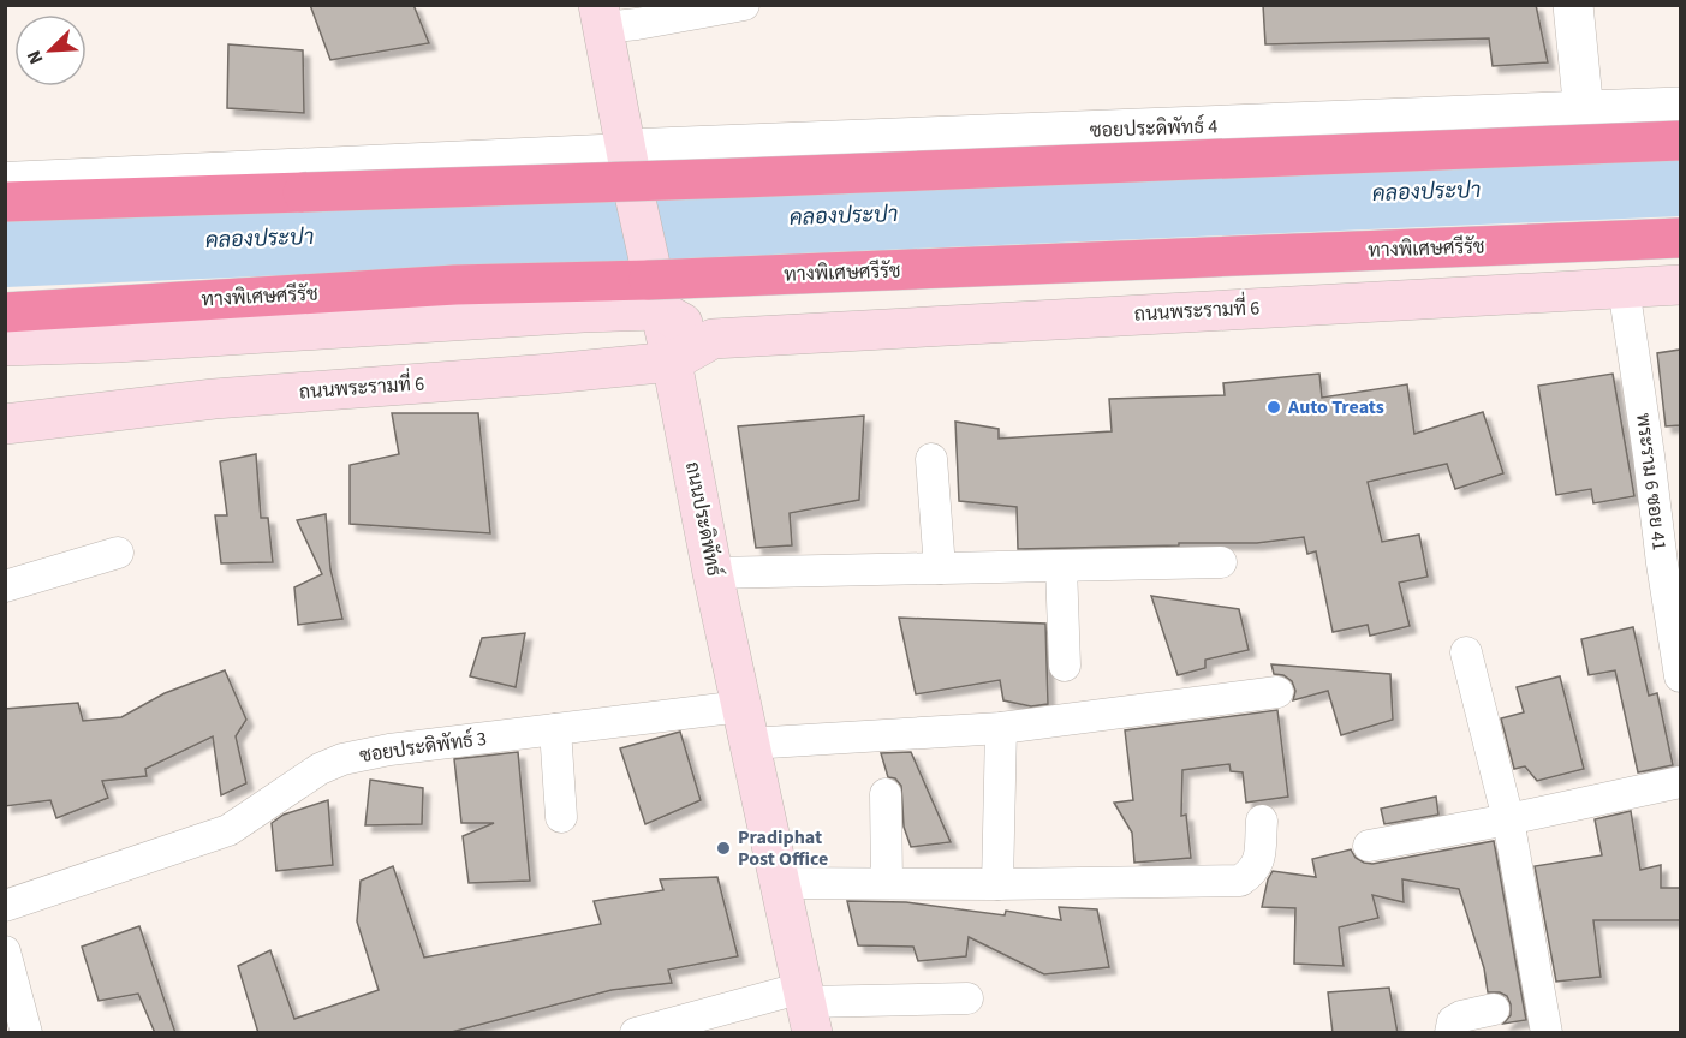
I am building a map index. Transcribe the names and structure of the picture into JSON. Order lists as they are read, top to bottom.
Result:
{
  "streets": {
    "highway": ["ทางพิเศษศรีรัช"],
    "main road": ["ถนนพระรามที่ 6", "ถนนประดิพัทธ์"],
    "street": ["ซอยประดิพัทธ์ 4", "พระราม 6 ซอย 41", "ซอยประดิพัทธ์ 3"]
  },
  "crossings": [
    ["ซอยประดิพัทธ์ 4", "ถนนประดิพัทธ์"],
    ["ถนนพระรามที่ 6", "พระราม 6 ซอย 41"],
    ["ถนนพระรามที่ 6", "ถนนประดิพัทธ์"],
    ["ถนนประดิพัทธ์", "ซอยประดิพัทธ์ 3"]
  ],
  "water": ["คลองประปา"],
  "places": ["Auto Treats", "Pradiphat Post Office"],
  "north": "bottom left"
}
